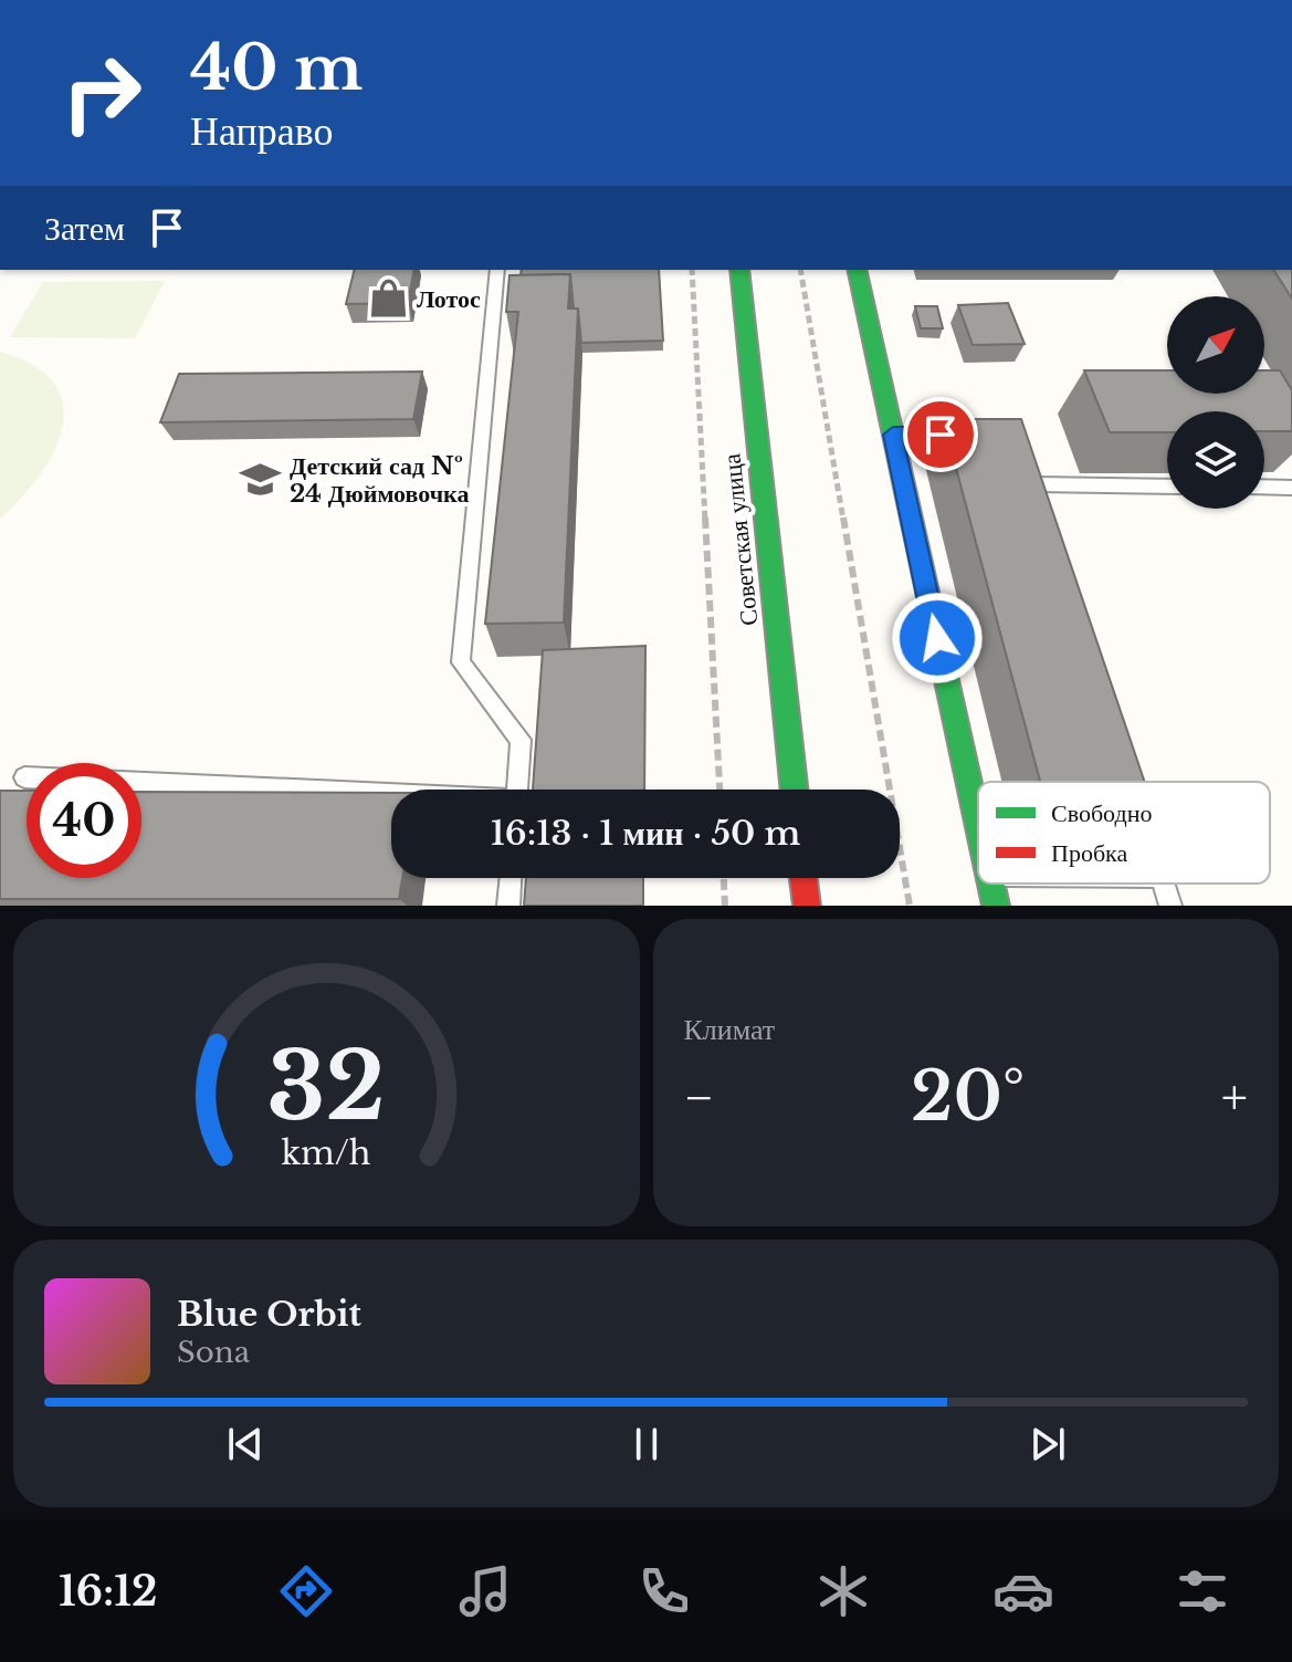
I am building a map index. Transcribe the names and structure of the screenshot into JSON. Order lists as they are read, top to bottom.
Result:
{
  "streets": {
    "street": ["Советская улица"]
  },
  "places": {
    "shop": ["Лотос"],
    "school or university": ["Детский сад № 24 Дюймовочка"]
  },
  "legend": ["Свободно", "Пробка"],
  "north": "top right",
  "page": {
    "turn": ["40 m", "Направо"],
    "then": "Затем",
    "limit": "40",
    "trip": "16:13 · 1 мин · 50 m",
    "tile": "Климат",
    "heat": ["−", "20°", "+"],
    "song": ["Blue Orbit", "Sona"],
    "tabs": "16:12",
    "gauge": ["32", "km/h"]
  }
}
